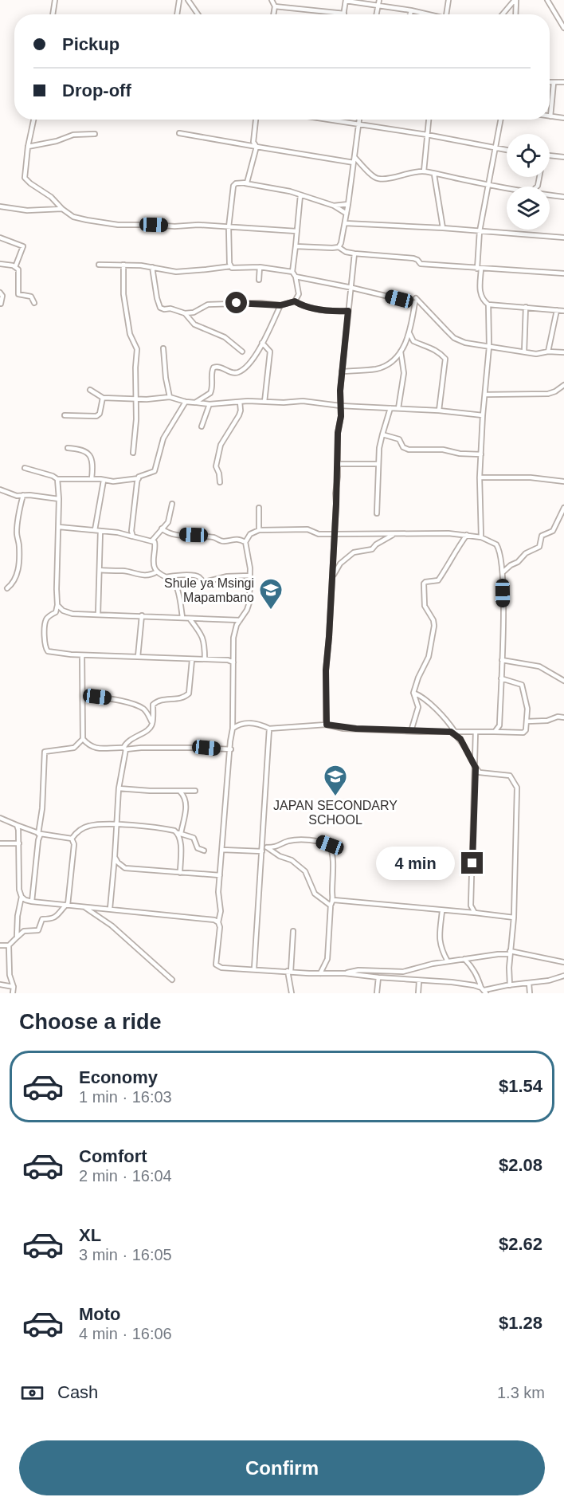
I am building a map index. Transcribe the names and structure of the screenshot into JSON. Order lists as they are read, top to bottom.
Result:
{
  "places": {
    "school or university": ["Shule ya Msingi Mapambano", "JAPAN SECONDARY SCHOOL"]
  },
  "page": {
    "banner": ["Pickup", "Drop-off"],
    "bubble": "4 min",
    "heading": "Choose a ride",
    "list": [
      {
        "name": "Economy",
        "note": "1 min · 16:03",
        "value": "$1.54"
      },
      {
        "name": "Comfort",
        "note": "2 min · 16:04",
        "value": "$2.08"
      },
      {
        "name": "XL",
        "note": "3 min · 16:05",
        "value": "$2.62"
      },
      {
        "name": "Moto",
        "note": "4 min · 16:06",
        "value": "$1.28"
      }
    ],
    "pay": ["Cash", "1.3 km"],
    "buttons": "Confirm"
  }
}
